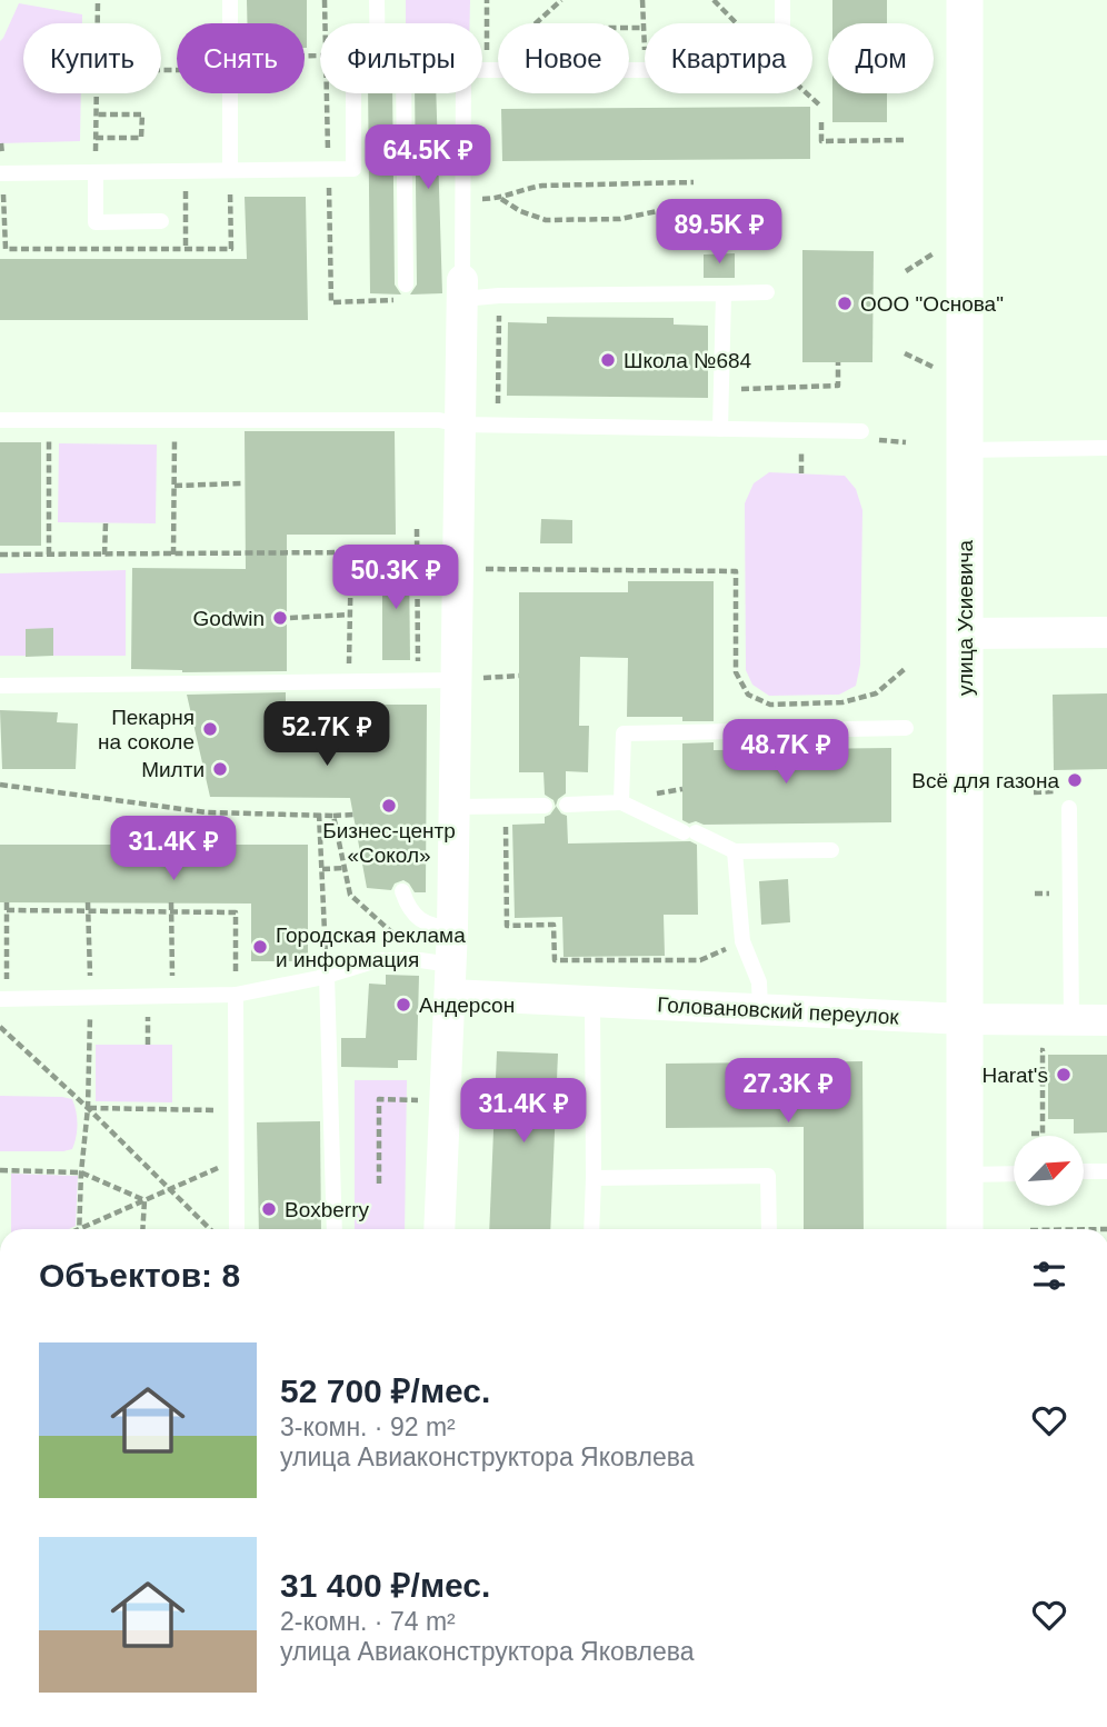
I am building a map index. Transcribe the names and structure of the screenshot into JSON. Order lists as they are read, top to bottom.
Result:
{
  "streets": {
    "street": ["улица Усиевича", "Головановский переулок"]
  },
  "crossings": [
    ["улица Усиевича", "Головановский переулок"]
  ],
  "places": [
    "ООО \"Основа\"",
    "Школа №684",
    "Godwin",
    "Пекарня на соколе",
    "Милти",
    "Всё для газона",
    "Бизнес-центр «Сокол»",
    "Городская реклама и информация",
    "Андерсон",
    "Harat's",
    "Boxberry"
  ],
  "north": "top right",
  "page": {
    "chip": [
      "Купить",
      "Снять",
      "Фильтры",
      "Новое",
      "Квартира",
      "Дом"
    ],
    "price": [
      "64.5K ₽",
      "89.5K ₽",
      "50.3K ₽",
      "52.7K ₽",
      "48.7K ₽",
      "31.4K ₽",
      "27.3K ₽",
      "31.4K ₽"
    ],
    "heading": "Объектов: 8",
    "list": [
      {
        "name": "52 700 ₽/мес.",
        "note": "3-комн. · 92 m² · улица Авиаконструктора Яковлева"
      },
      {
        "name": "31 400 ₽/мес.",
        "note": "2-комн. · 74 m² · улица Авиаконструктора Яковлева"
      }
    ]
  }
}
